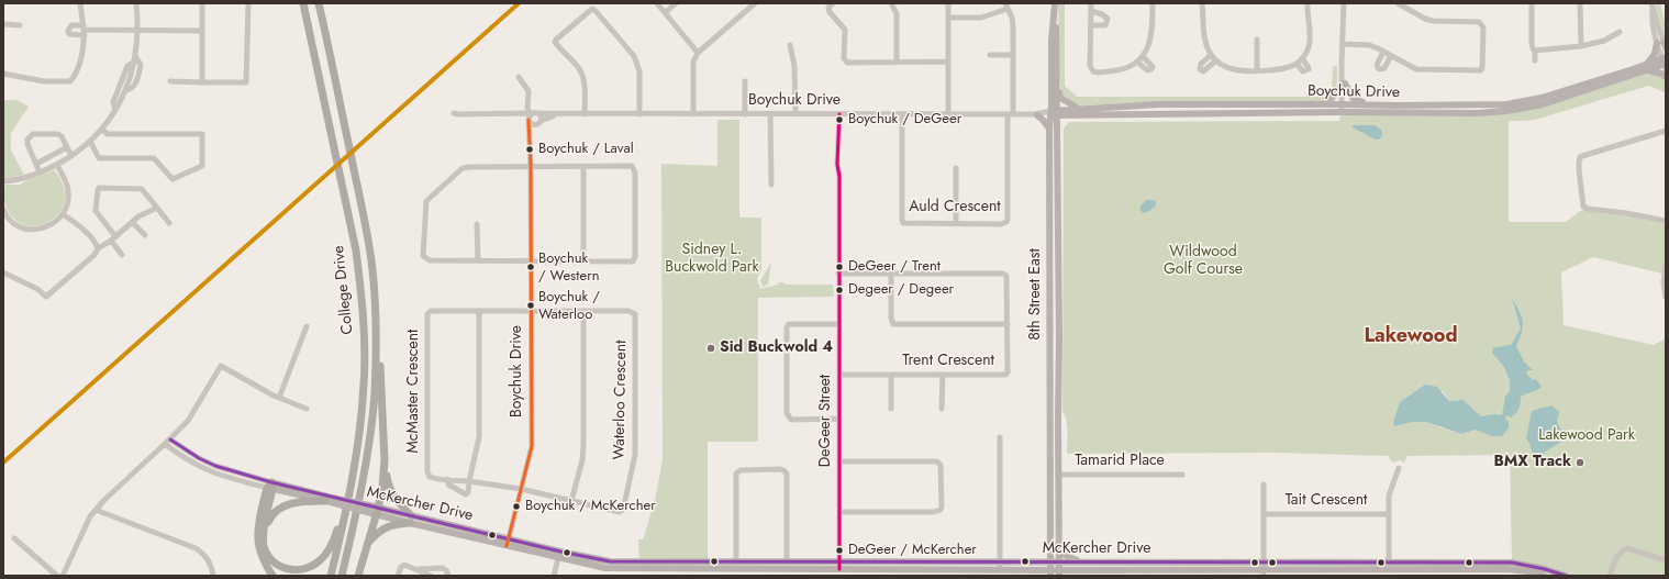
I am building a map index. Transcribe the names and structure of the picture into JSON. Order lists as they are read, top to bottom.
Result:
{
  "streets": {
    "highway": ["College Drive"],
    "main road": ["Boychuk Drive", "8th Street East", "McKercher Drive"],
    "street": [
      "Auld Crescent",
      "Trent Crescent",
      "McMaster Crescent",
      "Waterloo Crescent",
      "DeGeer Street",
      "Tamarid Place",
      "Tait Crescent"
    ]
  },
  "crossings": [
    ["Boychuk Drive", "Auld Crescent"],
    ["Boychuk Drive", "8th Street East"],
    ["Boychuk Drive", "McMaster Crescent"],
    ["Boychuk Drive", "Waterloo Crescent"],
    ["Boychuk Drive", "DeGeer Street"],
    ["Boychuk Drive", "McKercher Drive"],
    ["8th Street East", "Tamarid Place"],
    ["8th Street East", "McKercher Drive"],
    ["Trent Crescent", "DeGeer Street"],
    ["McMaster Crescent", "Waterloo Crescent"],
    ["DeGeer Street", "McKercher Drive"],
    ["Tait Crescent", "McKercher Drive"]
  ],
  "districts": ["Lakewood"],
  "parks": ["Sidney L. Buckwold Park", "Wildwood Golf Course", "Lakewood Park"],
  "places": [
    "Boychuk / DeGeer",
    "Boychuk / Laval",
    "Boychuk / Western",
    "DeGeer / Trent",
    "Degeer / Degeer",
    "Boychuk / Waterloo",
    "Sid Buckwold 4",
    "BMX Track",
    "Boychuk / McKercher",
    "DeGeer / McKercher"
  ]
}
